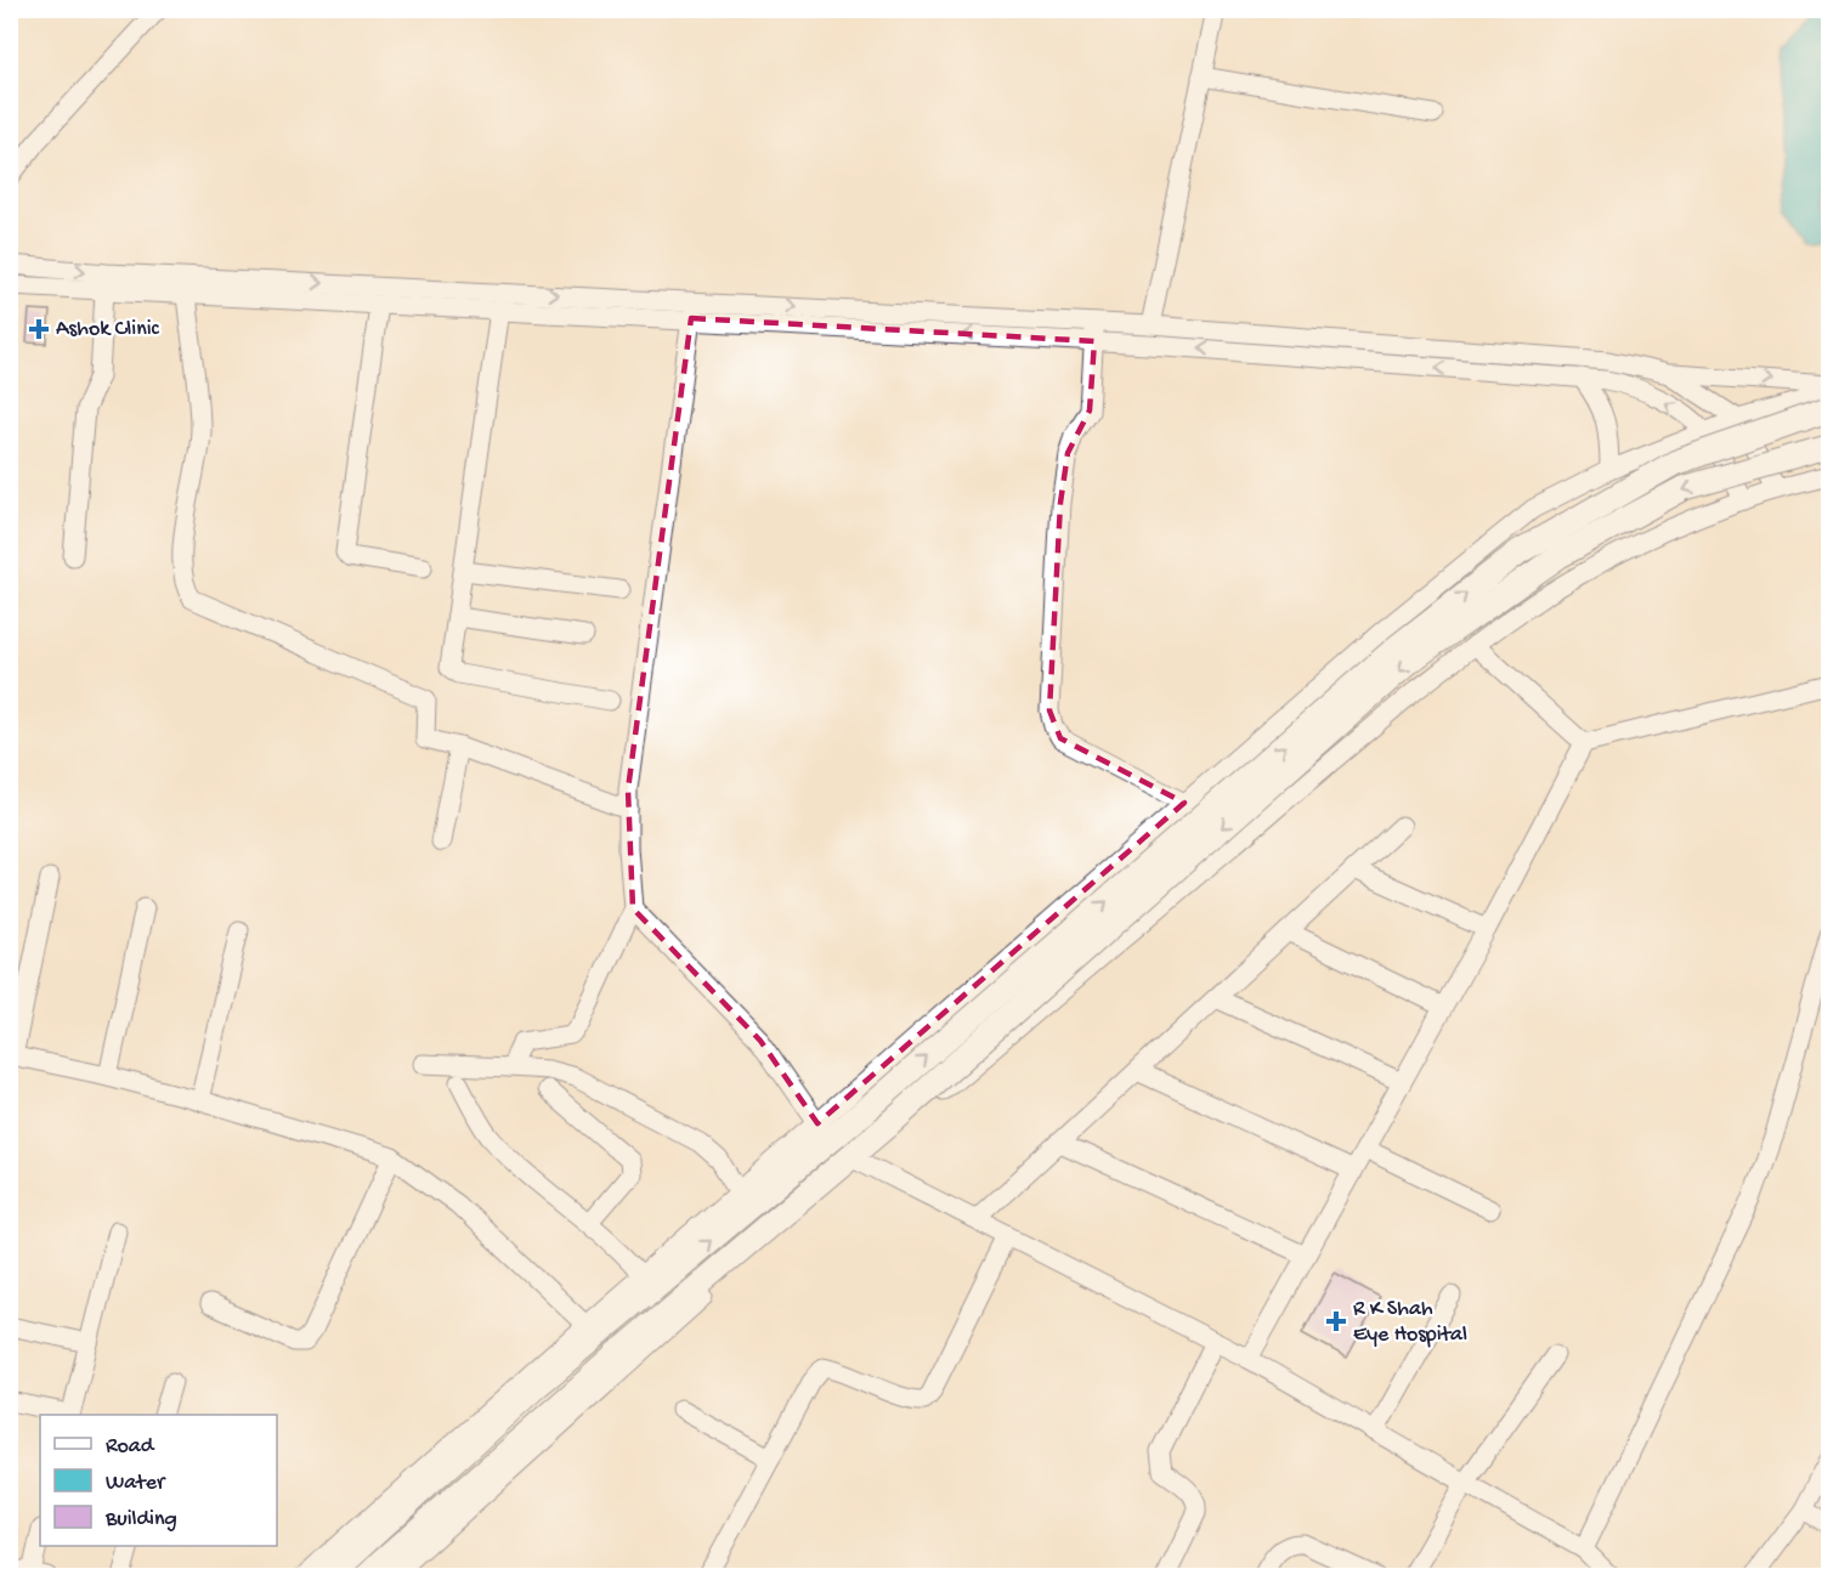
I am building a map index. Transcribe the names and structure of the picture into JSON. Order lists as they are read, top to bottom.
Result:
{
  "places": {
    "health": ["Ashok Clinic", "R K Shah Eye Hospital"]
  },
  "legend": ["Road", "Water", "Building"]
}
